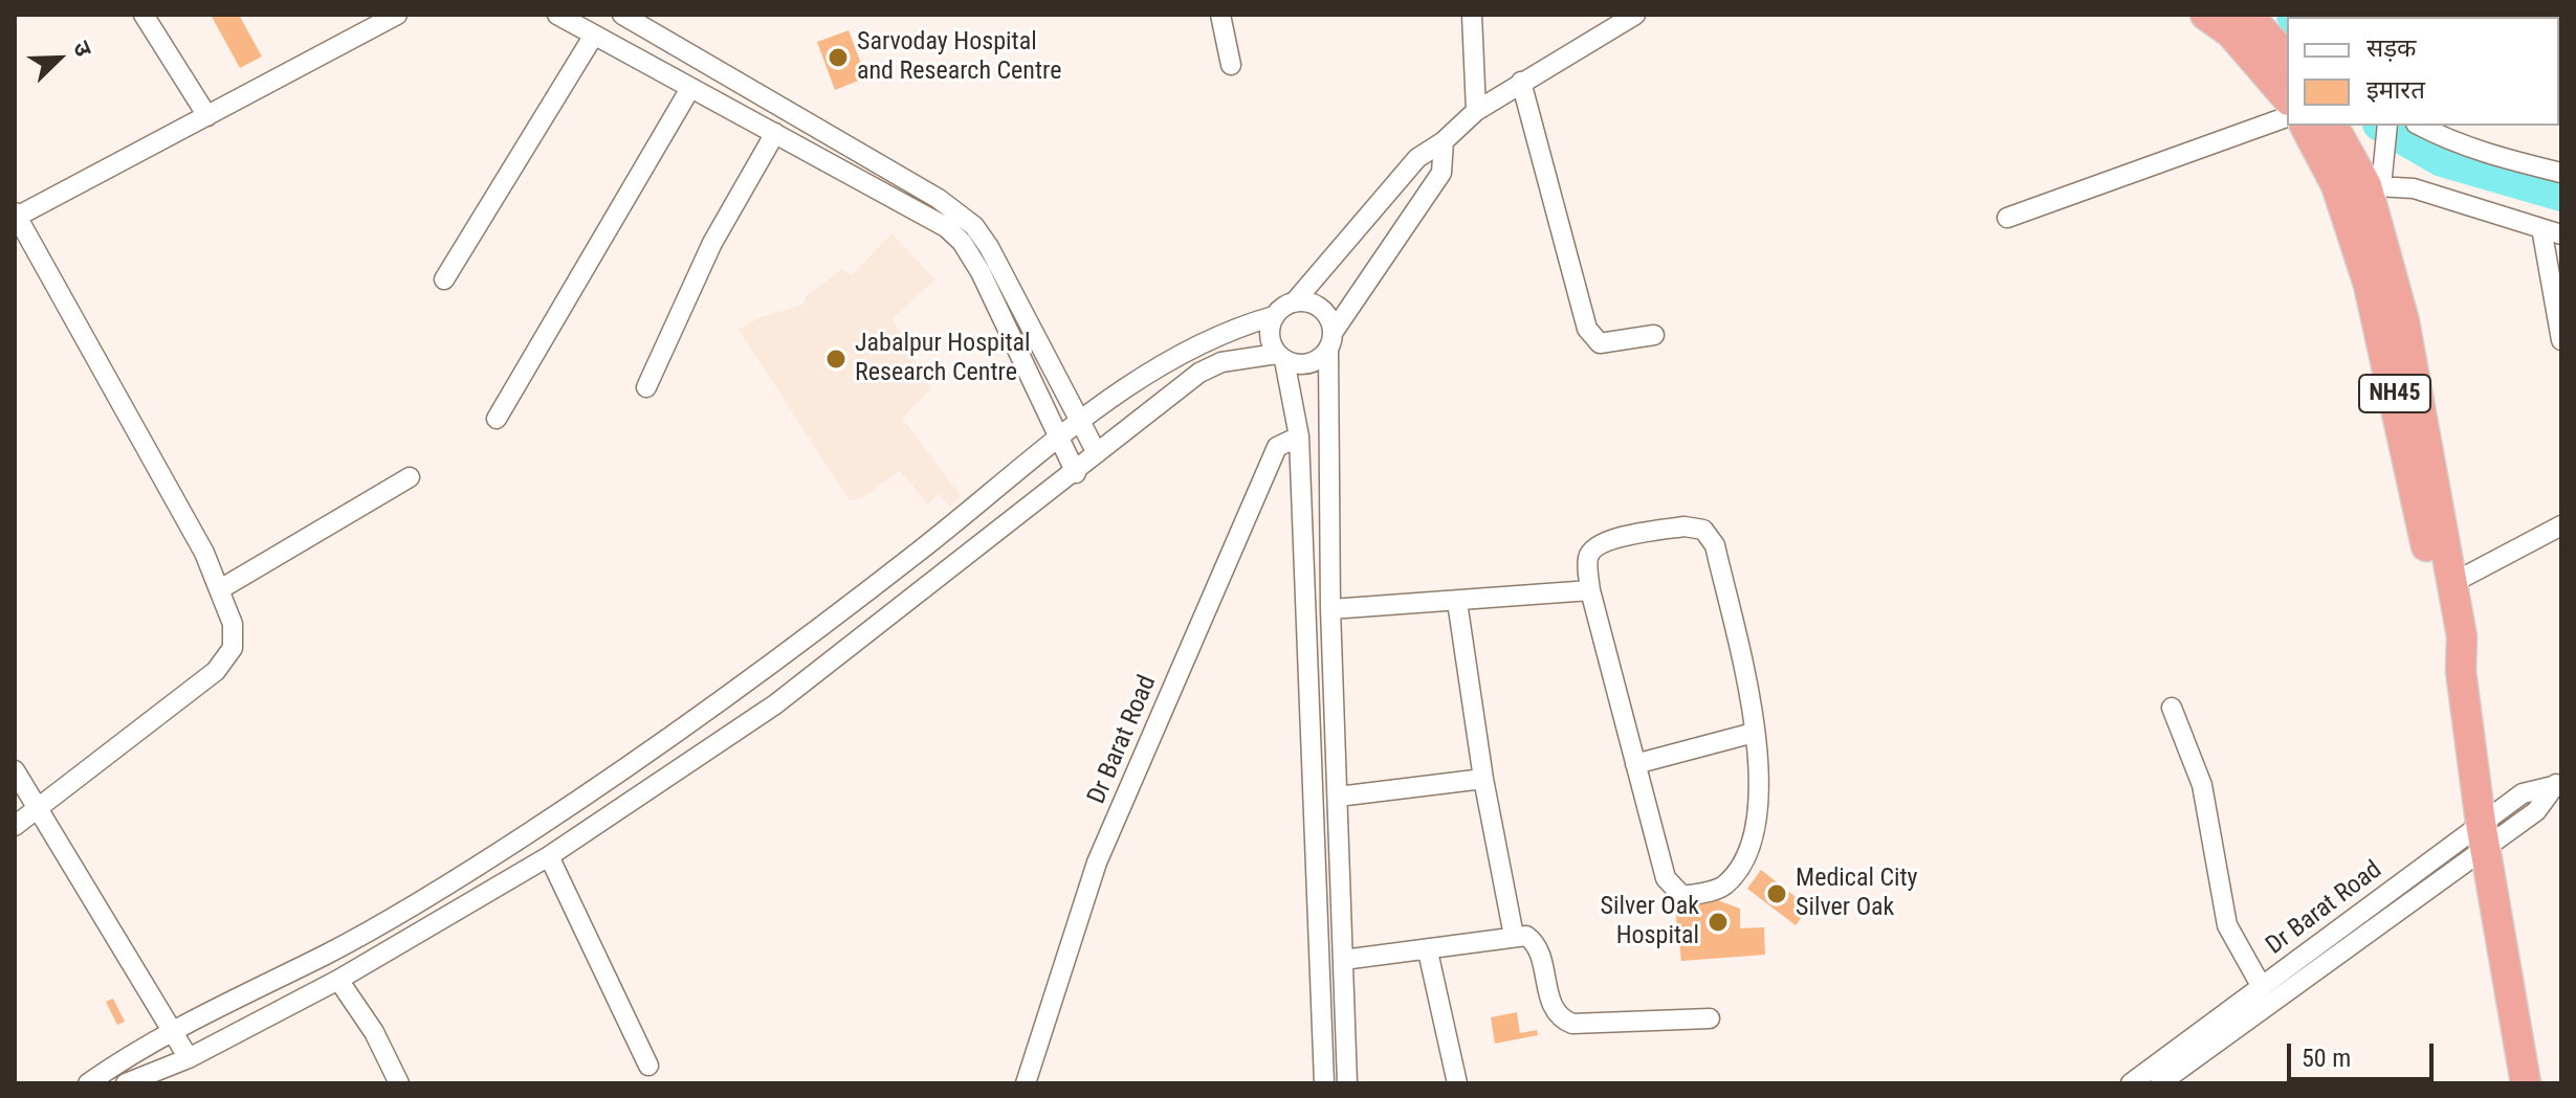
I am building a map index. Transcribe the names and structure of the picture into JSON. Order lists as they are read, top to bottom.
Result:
{
  "streets": {
    "highway": ["NH45"],
    "street": ["Dr Barat Road"]
  },
  "crossings": [
    ["NH45", "Dr Barat Road"]
  ],
  "places": [
    "Sarvoday Hospital and Research Centre",
    "Jabalpur Hospital Research Centre",
    "Medical City Silver Oak",
    "Silver Oak Hospital"
  ],
  "legend": ["सड़क", "इमारत"],
  "scale_bar": "50 m",
  "north": "top right"
}
